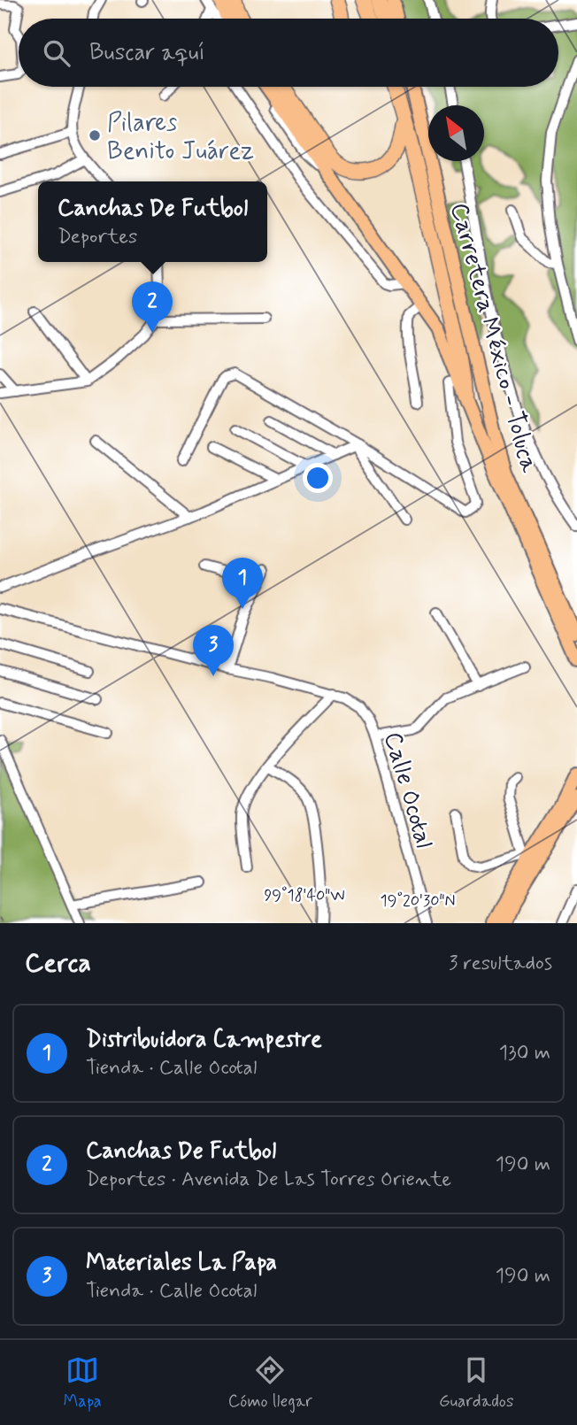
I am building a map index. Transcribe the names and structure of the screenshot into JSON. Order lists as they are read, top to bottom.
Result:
{
  "streets": {
    "main road": ["Carretera México - Toluca"],
    "street": ["Calle Ocotal"]
  },
  "places": ["Pilares Benito Juárez"],
  "north": "top left",
  "page": {
    "search": "Buscar aquí",
    "popup": ["Canchas De Futbol", "Deportes"],
    "pins": ["2", "1", "3"],
    "heading": ["Cerca", "3 resultados"],
    "list": [
      {
        "mark": "1",
        "name": "Distribuidora Campestre",
        "note": "Tienda · Calle Ocotal",
        "value": "130 m"
      },
      {
        "mark": "2",
        "name": "Canchas De Futbol",
        "note": "Deportes · Avenida De Las Torres Oriente",
        "value": "190 m"
      },
      {
        "mark": "3",
        "name": "Materiales La Papa",
        "note": "Tienda · Calle Ocotal",
        "value": "190 m"
      }
    ],
    "nav": ["Mapa", "Cómo llegar", "Guardados"]
  },
  "coordinates": ["99°18'40\"W", "19°20'30\"N"]
}
